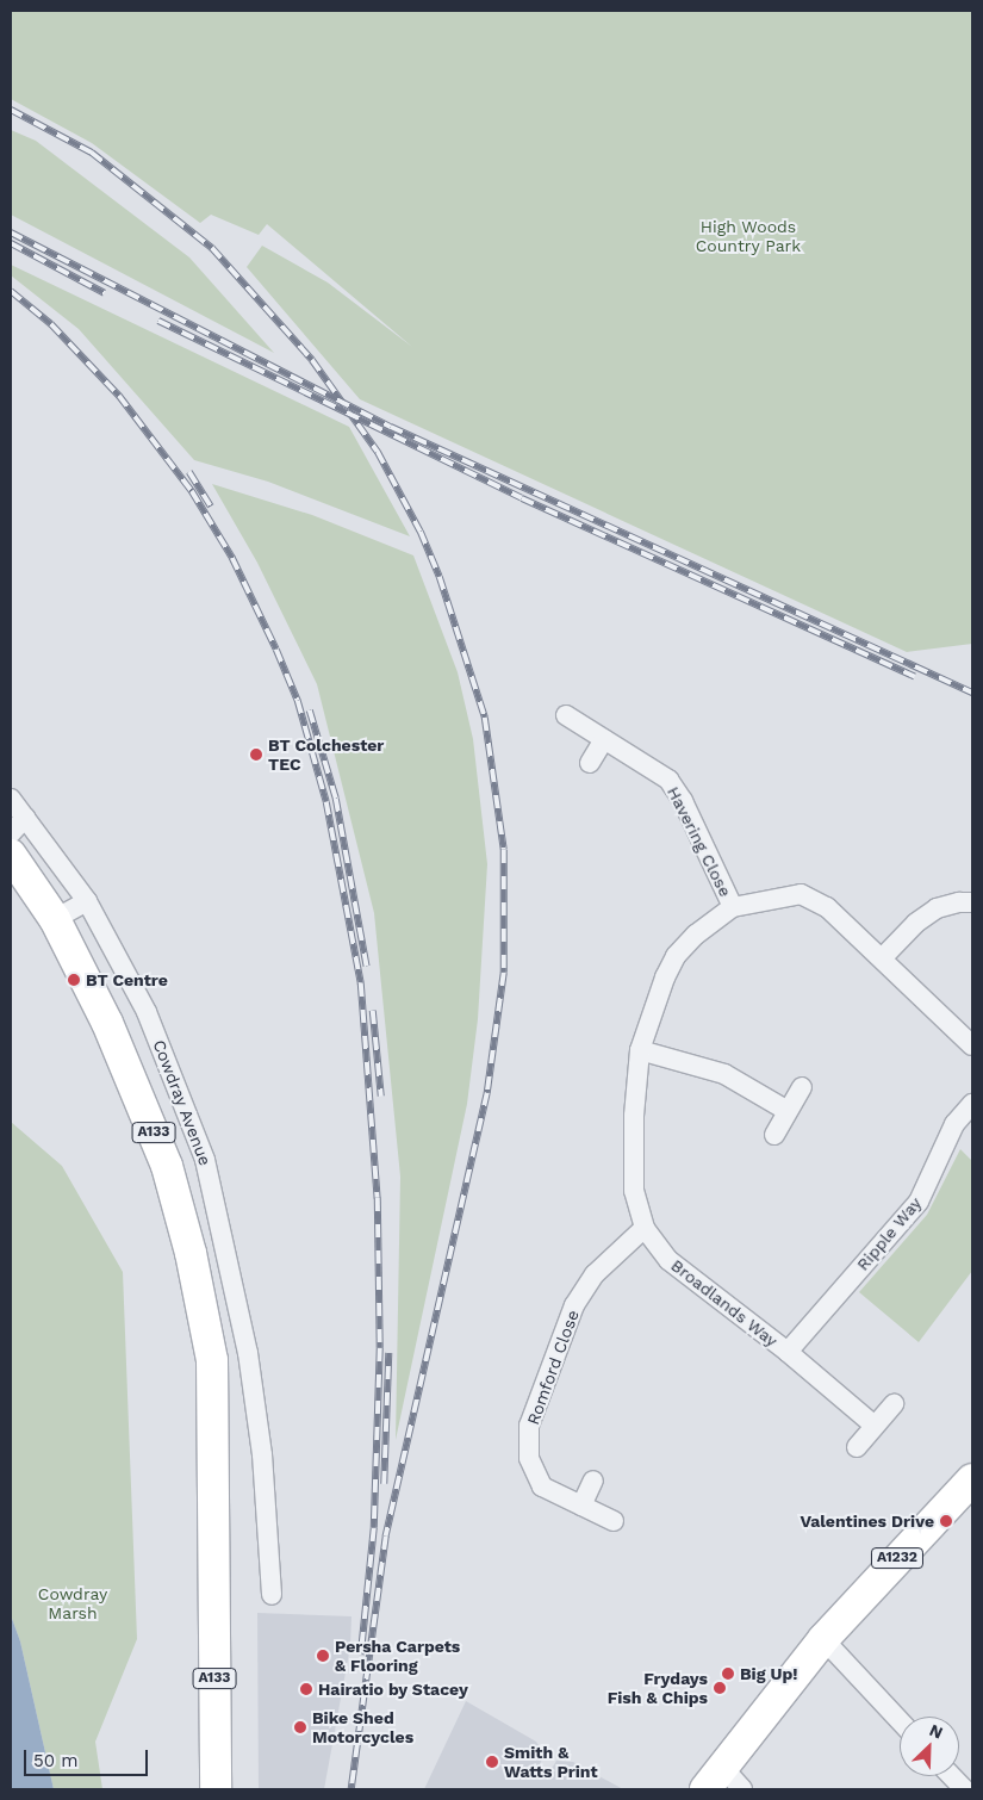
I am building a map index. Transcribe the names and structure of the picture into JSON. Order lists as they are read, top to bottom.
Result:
{
  "streets": {
    "main road": ["A133", "A1232"],
    "street": [
      "Havering Close",
      "Cowdray Avenue",
      "Ripple Way",
      "Broadlands Way",
      "Romford Close"
    ]
  },
  "crossings": [
    ["Havering Close", "Broadlands Way"],
    ["Ripple Way", "Broadlands Way"],
    ["Broadlands Way", "Romford Close"]
  ],
  "parks": ["High Woods Country Park", "Cowdray Marsh"],
  "places": [
    "BT Colchester TEC",
    "BT Centre",
    "Valentines Drive",
    "Persha Carpets & Flooring",
    "Big Up!",
    "Frydays Fish & Chips",
    "Hairatio by Stacey",
    "Bike Shed Motorcycles",
    "Smith & Watts Print"
  ],
  "scale_bar": "50 m",
  "north": "top right"
}
